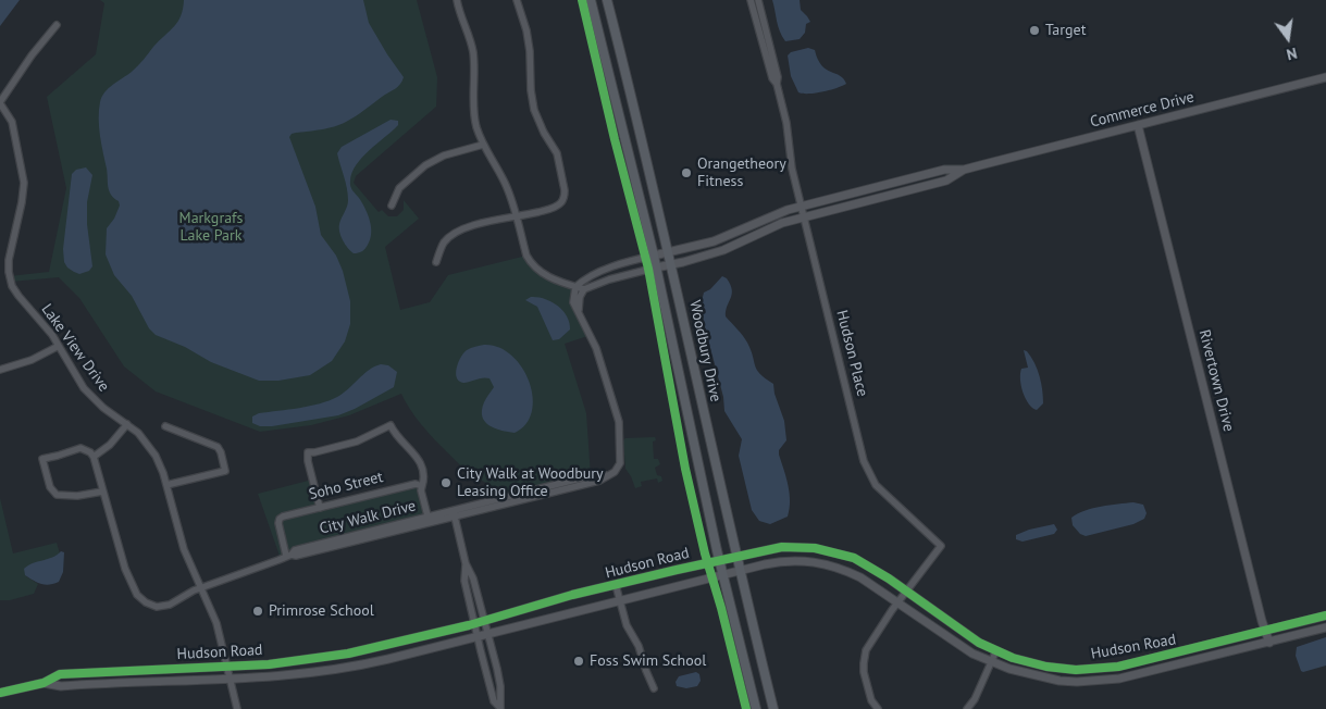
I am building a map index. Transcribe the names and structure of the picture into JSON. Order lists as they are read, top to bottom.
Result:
{
  "streets": {
    "main road": ["Woodbury Drive"],
    "street": [
      "Commerce Drive",
      "Lake View Drive",
      "Hudson Place",
      "Rivertown Drive",
      "Soho Street",
      "City Walk Drive",
      "Hudson Road"
    ]
  },
  "crossings": [
    ["Commerce Drive", "Woodbury Drive"],
    ["Commerce Drive", "Hudson Place"],
    ["Commerce Drive", "Rivertown Drive"],
    ["Lake View Drive", "City Walk Drive"],
    ["Lake View Drive", "Hudson Road"],
    ["Woodbury Drive", "Hudson Road"],
    ["Hudson Place", "Hudson Road"],
    ["Rivertown Drive", "Hudson Road"],
    ["Soho Street", "City Walk Drive"]
  ],
  "parks": ["Markgrafs Lake Park"],
  "places": [
    "Target",
    "Orangetheory Fitness",
    "City Walk at Woodbury Leasing Office",
    "Primrose School",
    "Foss Swim School"
  ],
  "north": "bottom"
}
